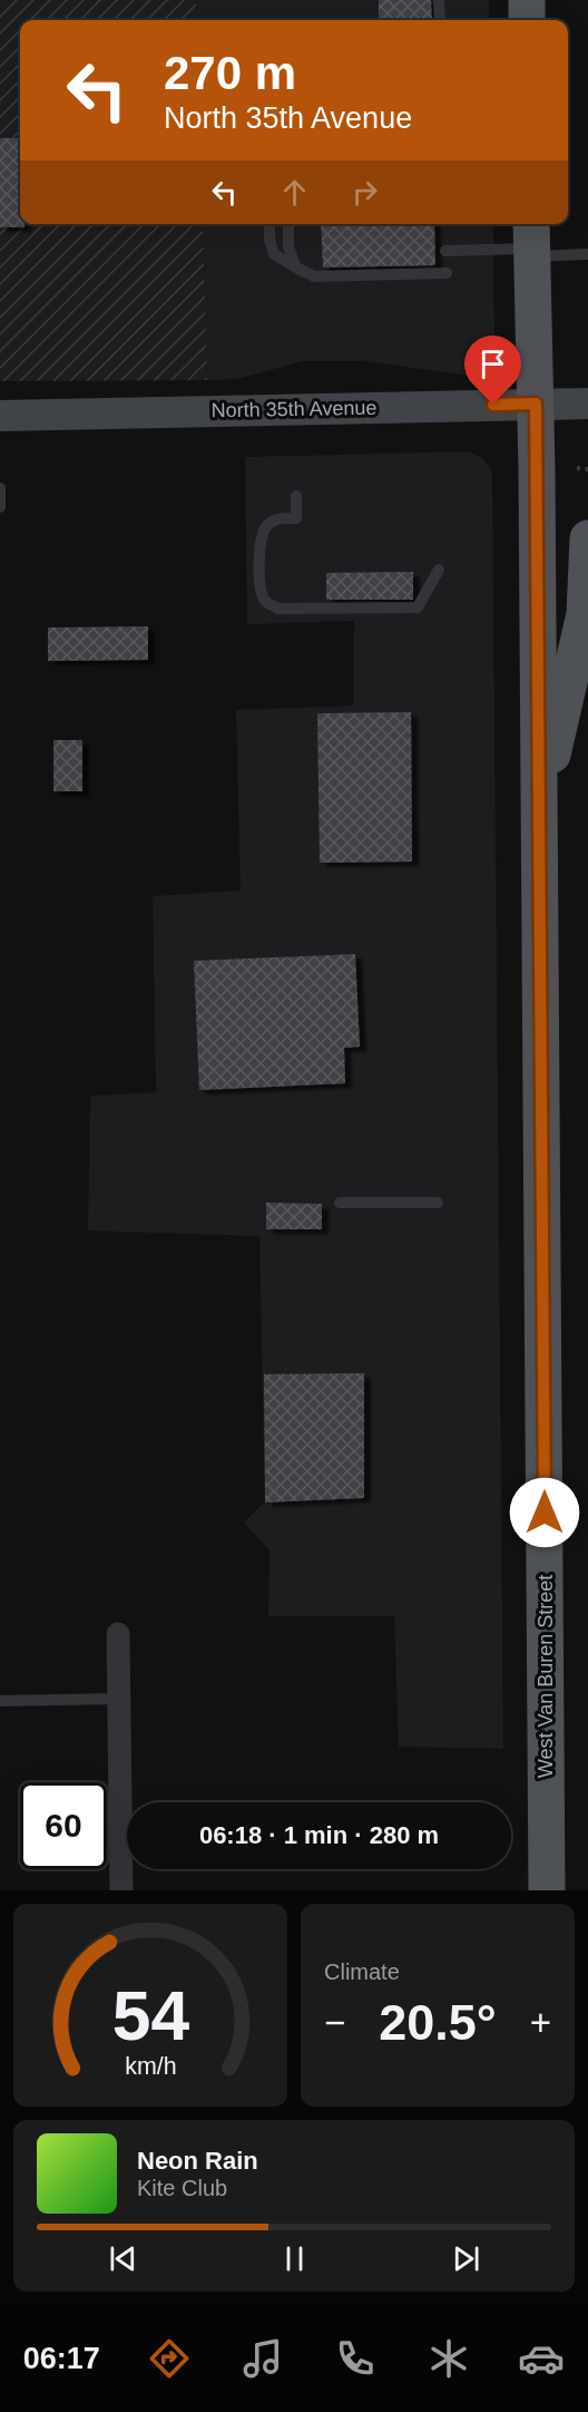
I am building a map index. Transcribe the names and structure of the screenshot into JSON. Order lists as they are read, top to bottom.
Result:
{
  "streets": {
    "main road": ["North 35th Avenue", "West Van Buren Street"]
  },
  "crossings": [
    ["North 35th Avenue", "West Van Buren Street"]
  ],
  "page": {
    "turn": ["270 m", "North 35th Avenue"],
    "limit": "60",
    "trip": "06:18 · 1 min · 280 m",
    "tile": "Climate",
    "heat": ["−", "20.5°", "+"],
    "song": ["Neon Rain", "Kite Club"],
    "tabs": "06:17",
    "gauge": ["54", "km/h"]
  }
}
